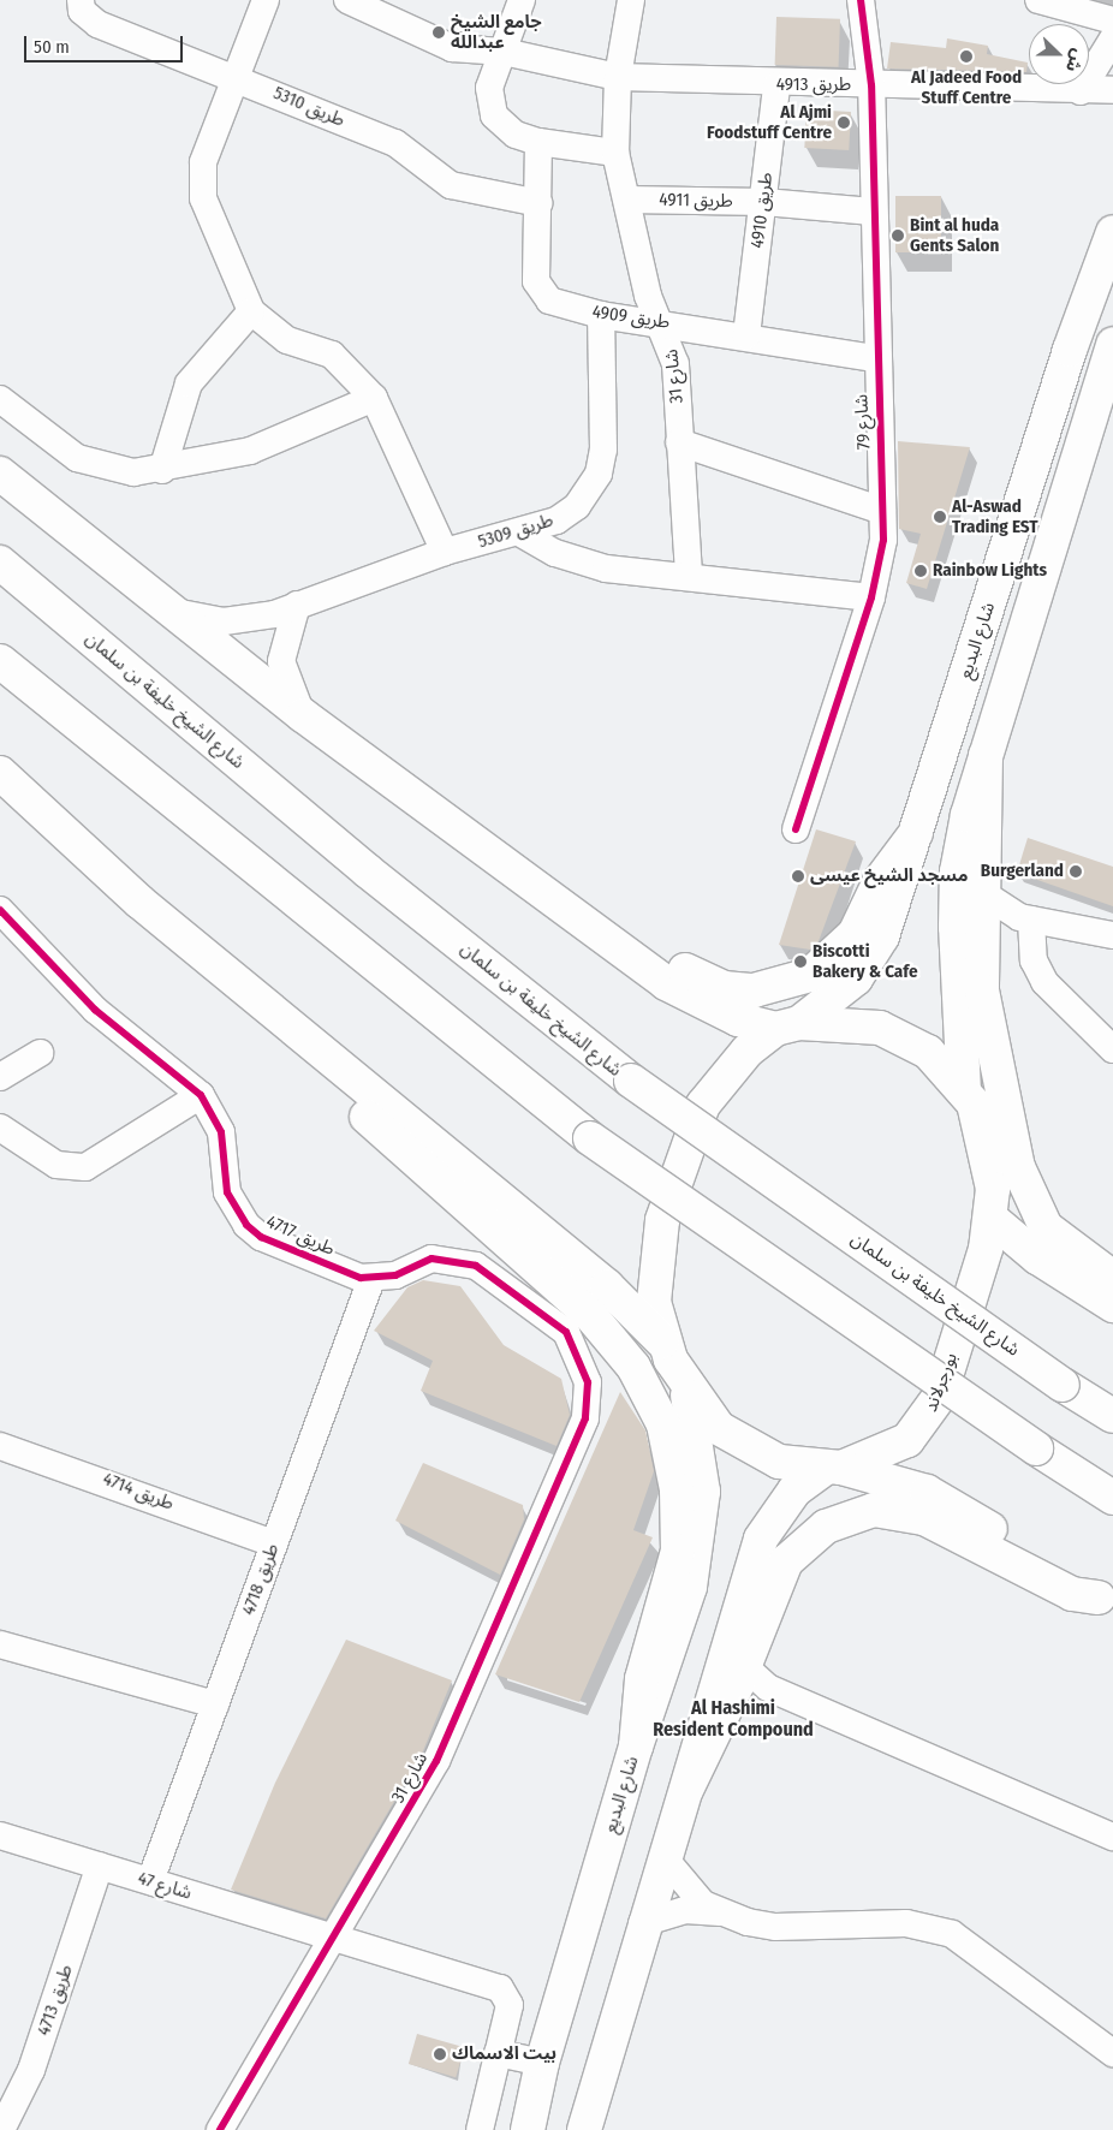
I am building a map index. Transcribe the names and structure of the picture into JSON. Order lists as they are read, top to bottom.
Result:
{
  "streets": {
    "main road": ["شارع البديع", "شارع الشيخ خليفة بن سلمان", "بورجرلاند"],
    "street": [
      "طريق 4913",
      "طريق 5310",
      "طريق 4911",
      "طريق 4910",
      "طريق 4909",
      "شارع 31",
      "شارع 79",
      "طريق 5309",
      "طريق 4717",
      "طريق 4714",
      "طريق 4718",
      "شارع 47",
      "طريق 4713"
    ]
  },
  "crossings": [
    ["طريق 4913", "طريق 4910"],
    ["طريق 4913", "شارع 31"],
    ["طريق 4913", "شارع 79"],
    ["طريق 5310", "طريق 4909"],
    ["طريق 4911", "طريق 4910"],
    ["طريق 4911", "شارع 31"],
    ["طريق 4911", "شارع 79"],
    ["طريق 4910", "طريق 4909"],
    ["طريق 4909", "شارع 31"],
    ["طريق 4909", "شارع 79"],
    ["طريق 4909", "طريق 5309"],
    ["شارع 31", "طريق 4717"],
    ["شارع 31", "طريق 4718"],
    ["شارع 31", "شارع 47"],
    ["شارع البديع", "بورجرلاند"],
    ["طريق 4717", "طريق 4718"],
    ["طريق 4714", "طريق 4718"],
    ["طريق 4718", "شارع 47"],
    ["شارع 47", "طريق 4713"]
  ],
  "districts": ["Al Hashimi Resident Compound"],
  "places": [
    "جامع الشيخ عبدالله",
    "Al Jadeed Food Stuff Centre",
    "Al Ajmi Foodstuff Centre",
    "Bint al huda Gents Salon",
    "Al-Aswad Trading EST",
    "Rainbow Lights",
    "Burgerland",
    "مسجد الشيخ عيسى",
    "Biscotti Bakery & Cafe",
    "بيت الاسماك"
  ],
  "scale_bar": "50 m",
  "north": "right"
}
